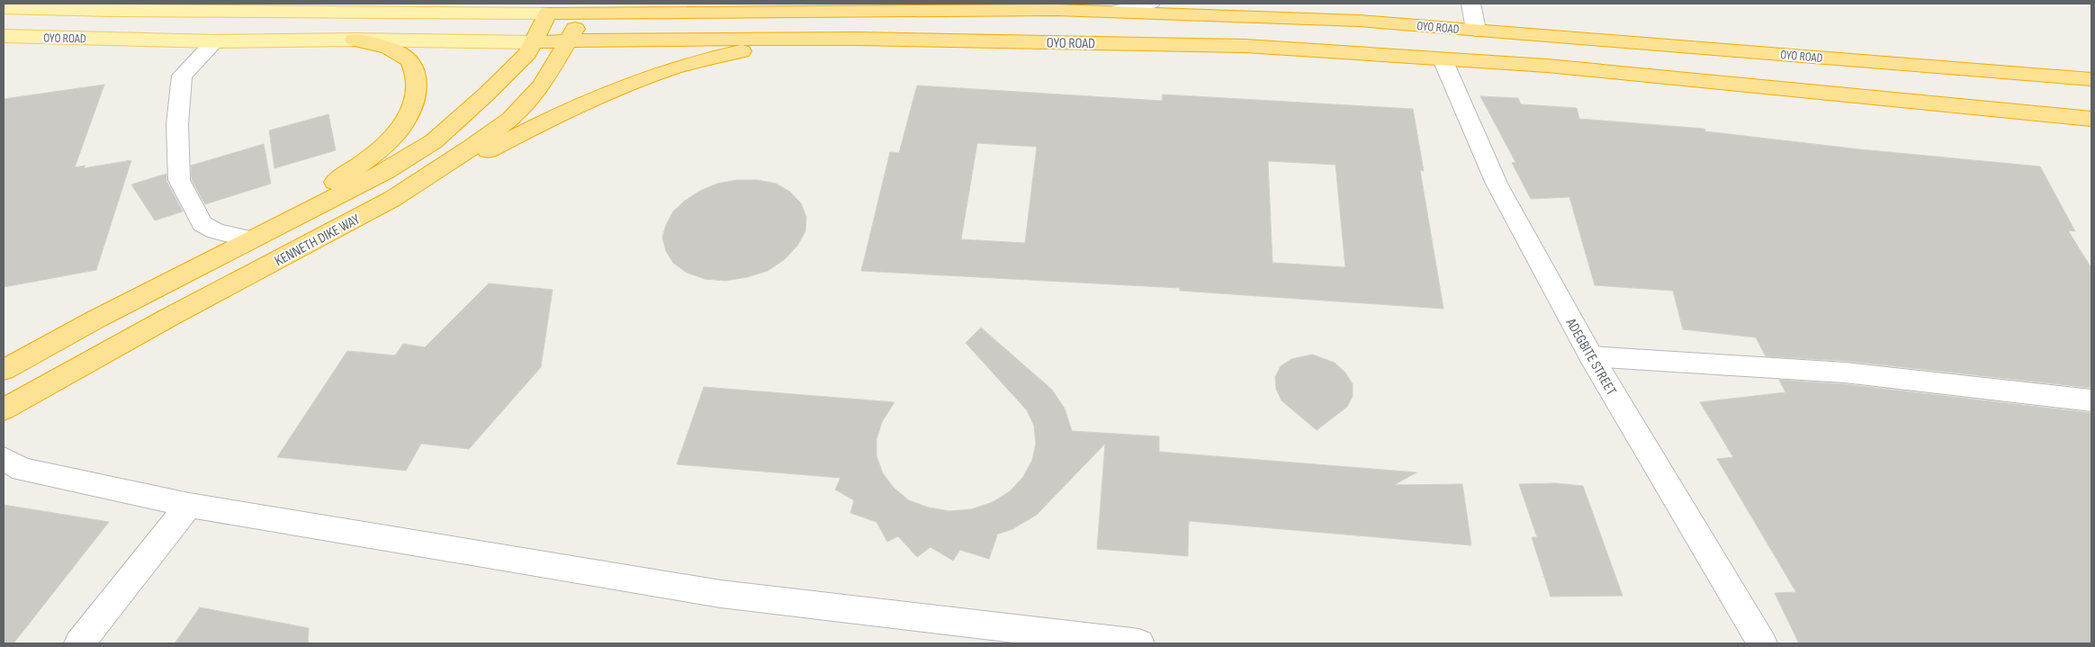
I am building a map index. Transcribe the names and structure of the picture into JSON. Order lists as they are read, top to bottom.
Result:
{
  "streets": {
    "highway": ["OYO ROAD", "KENNETH DIKE WAY"],
    "street": ["ADEGBITE STREET"]
  },
  "crossings": [
    ["OYO ROAD", "KENNETH DIKE WAY"],
    ["OYO ROAD", "ADEGBITE STREET"]
  ]
}
